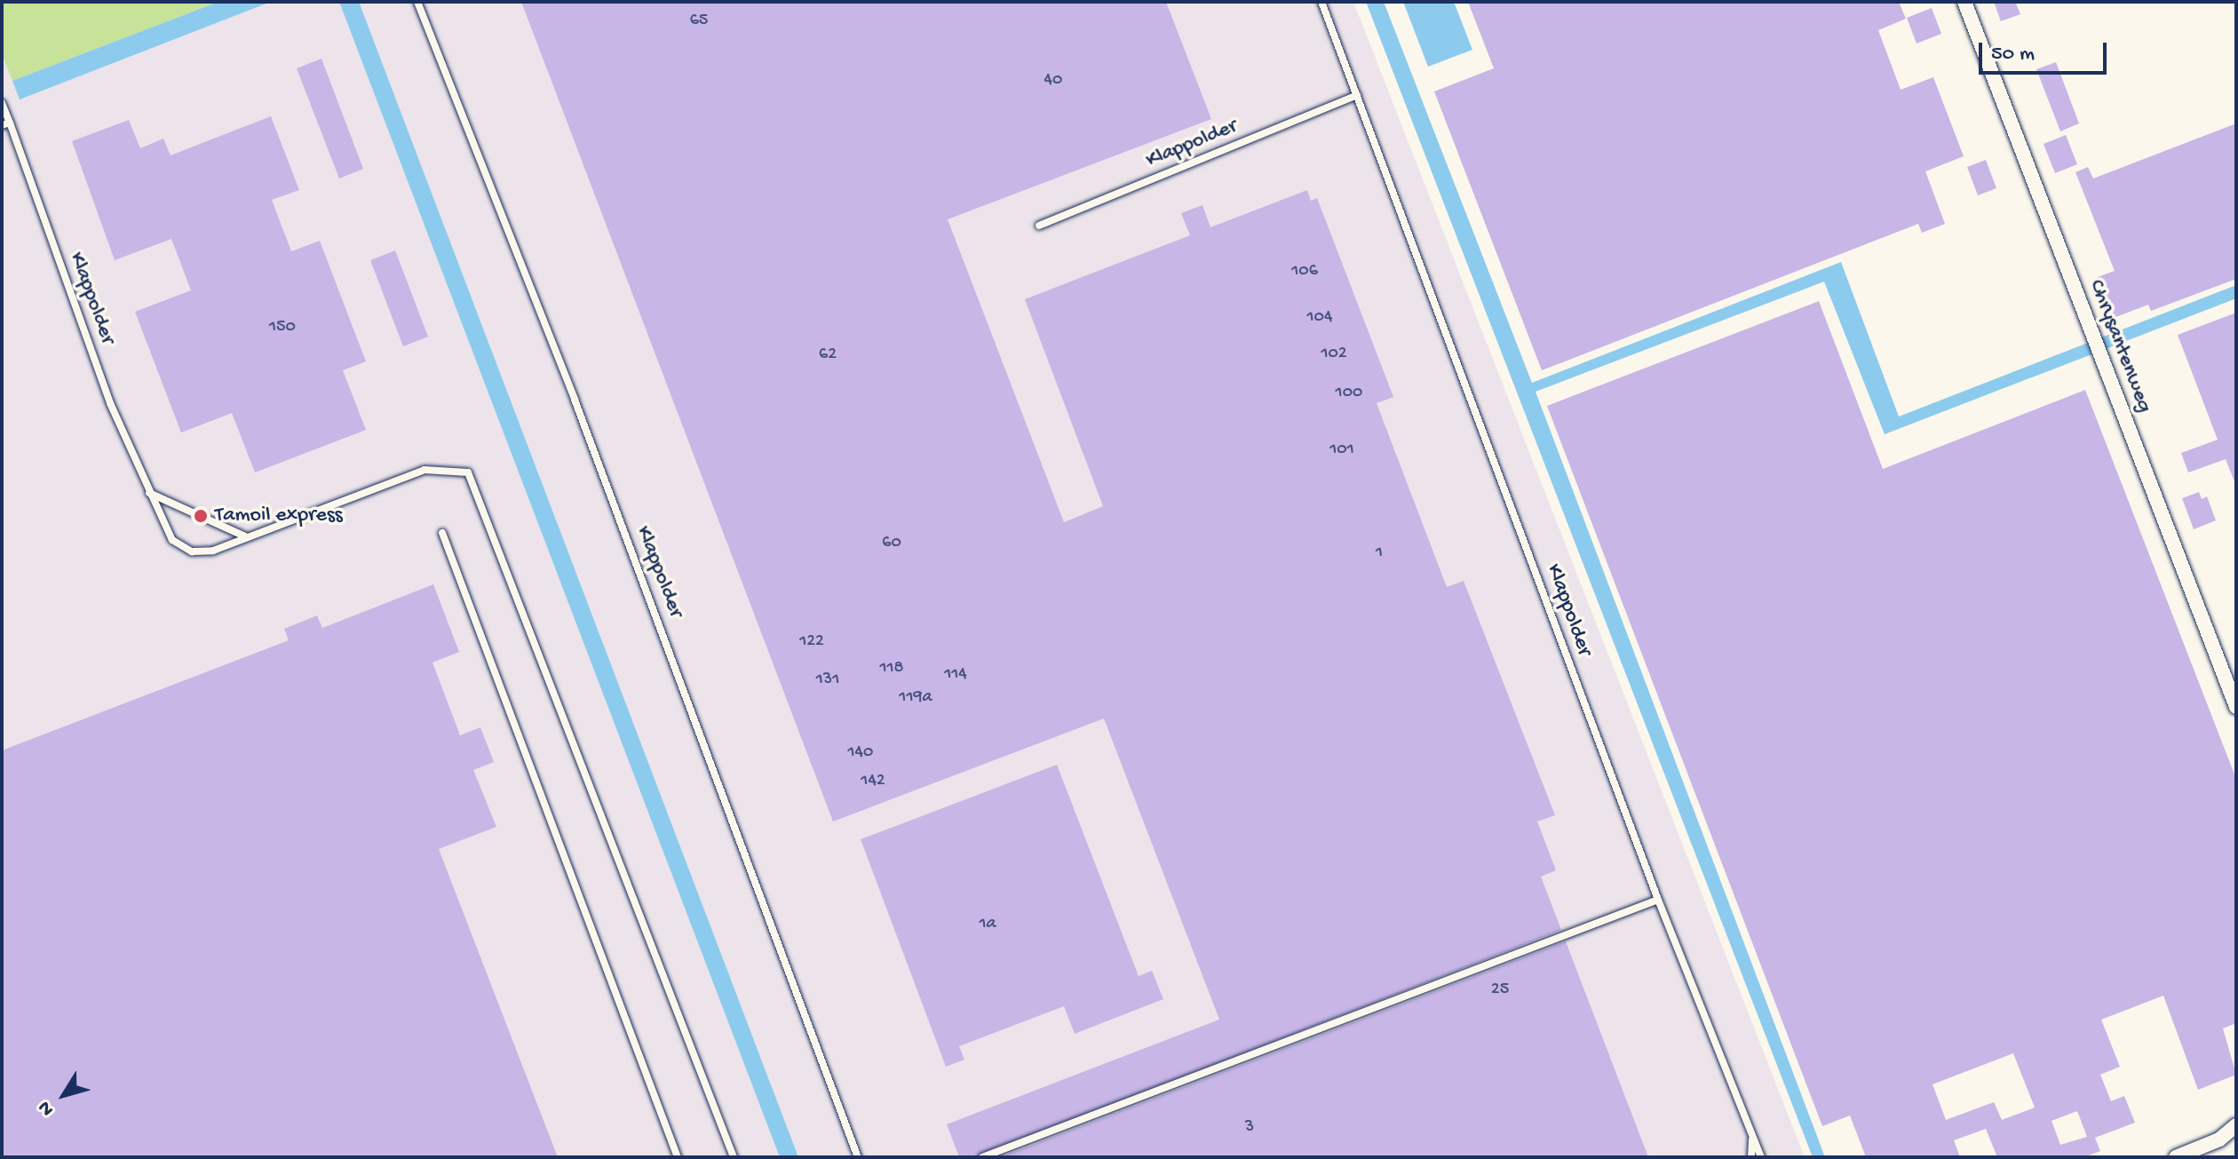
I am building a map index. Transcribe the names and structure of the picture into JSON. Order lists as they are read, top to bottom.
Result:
{
  "streets": {
    "street": ["Chrysantenweg"],
    "lane": ["Klappolder"]
  },
  "places": ["Tamoil express"],
  "house_numbers": [
    "65",
    "40",
    "106",
    "104",
    "150",
    "102",
    "62",
    "100",
    "101",
    "60",
    "1",
    "122",
    "118",
    "114",
    "131",
    "119a",
    "140",
    "142",
    "1a",
    "25",
    "3"
  ],
  "scale_bar": "50 m",
  "north": "bottom left"
}
